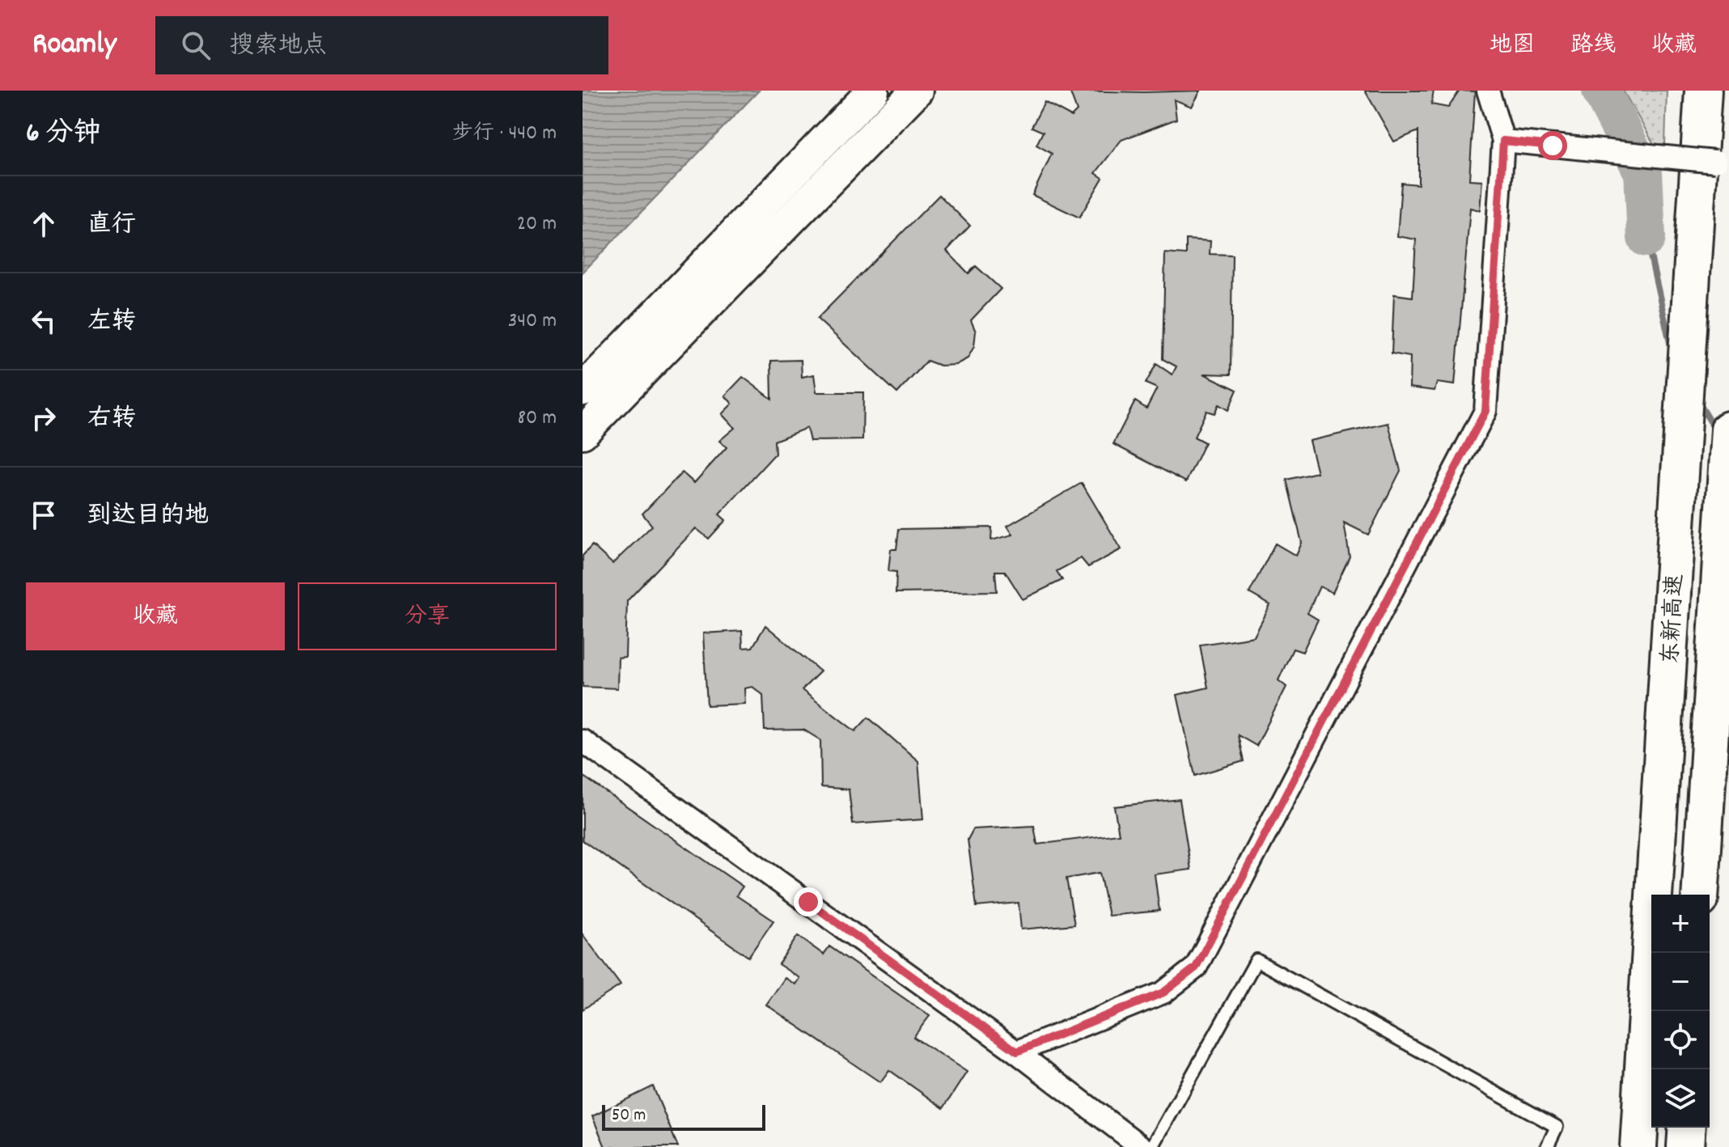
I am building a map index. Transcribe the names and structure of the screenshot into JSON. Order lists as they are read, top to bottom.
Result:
{
  "streets": {
    "highway": ["东新高速"]
  },
  "scale_bar": "50 m",
  "page": {
    "header": "Roamly",
    "search": "搜索地点",
    "nav": ["地图", "路线", "收藏"],
    "heading": ["6 分钟", "步行 · 440 m"],
    "list": [
      ["直行", "20 m"],
      ["左转", "340 m"],
      ["右转", "80 m"],
      "到达目的地"
    ],
    "buttons": ["收藏", "分享"],
    "map_buttons": ["+", "−"],
    "scale": "50 m"
  }
}
